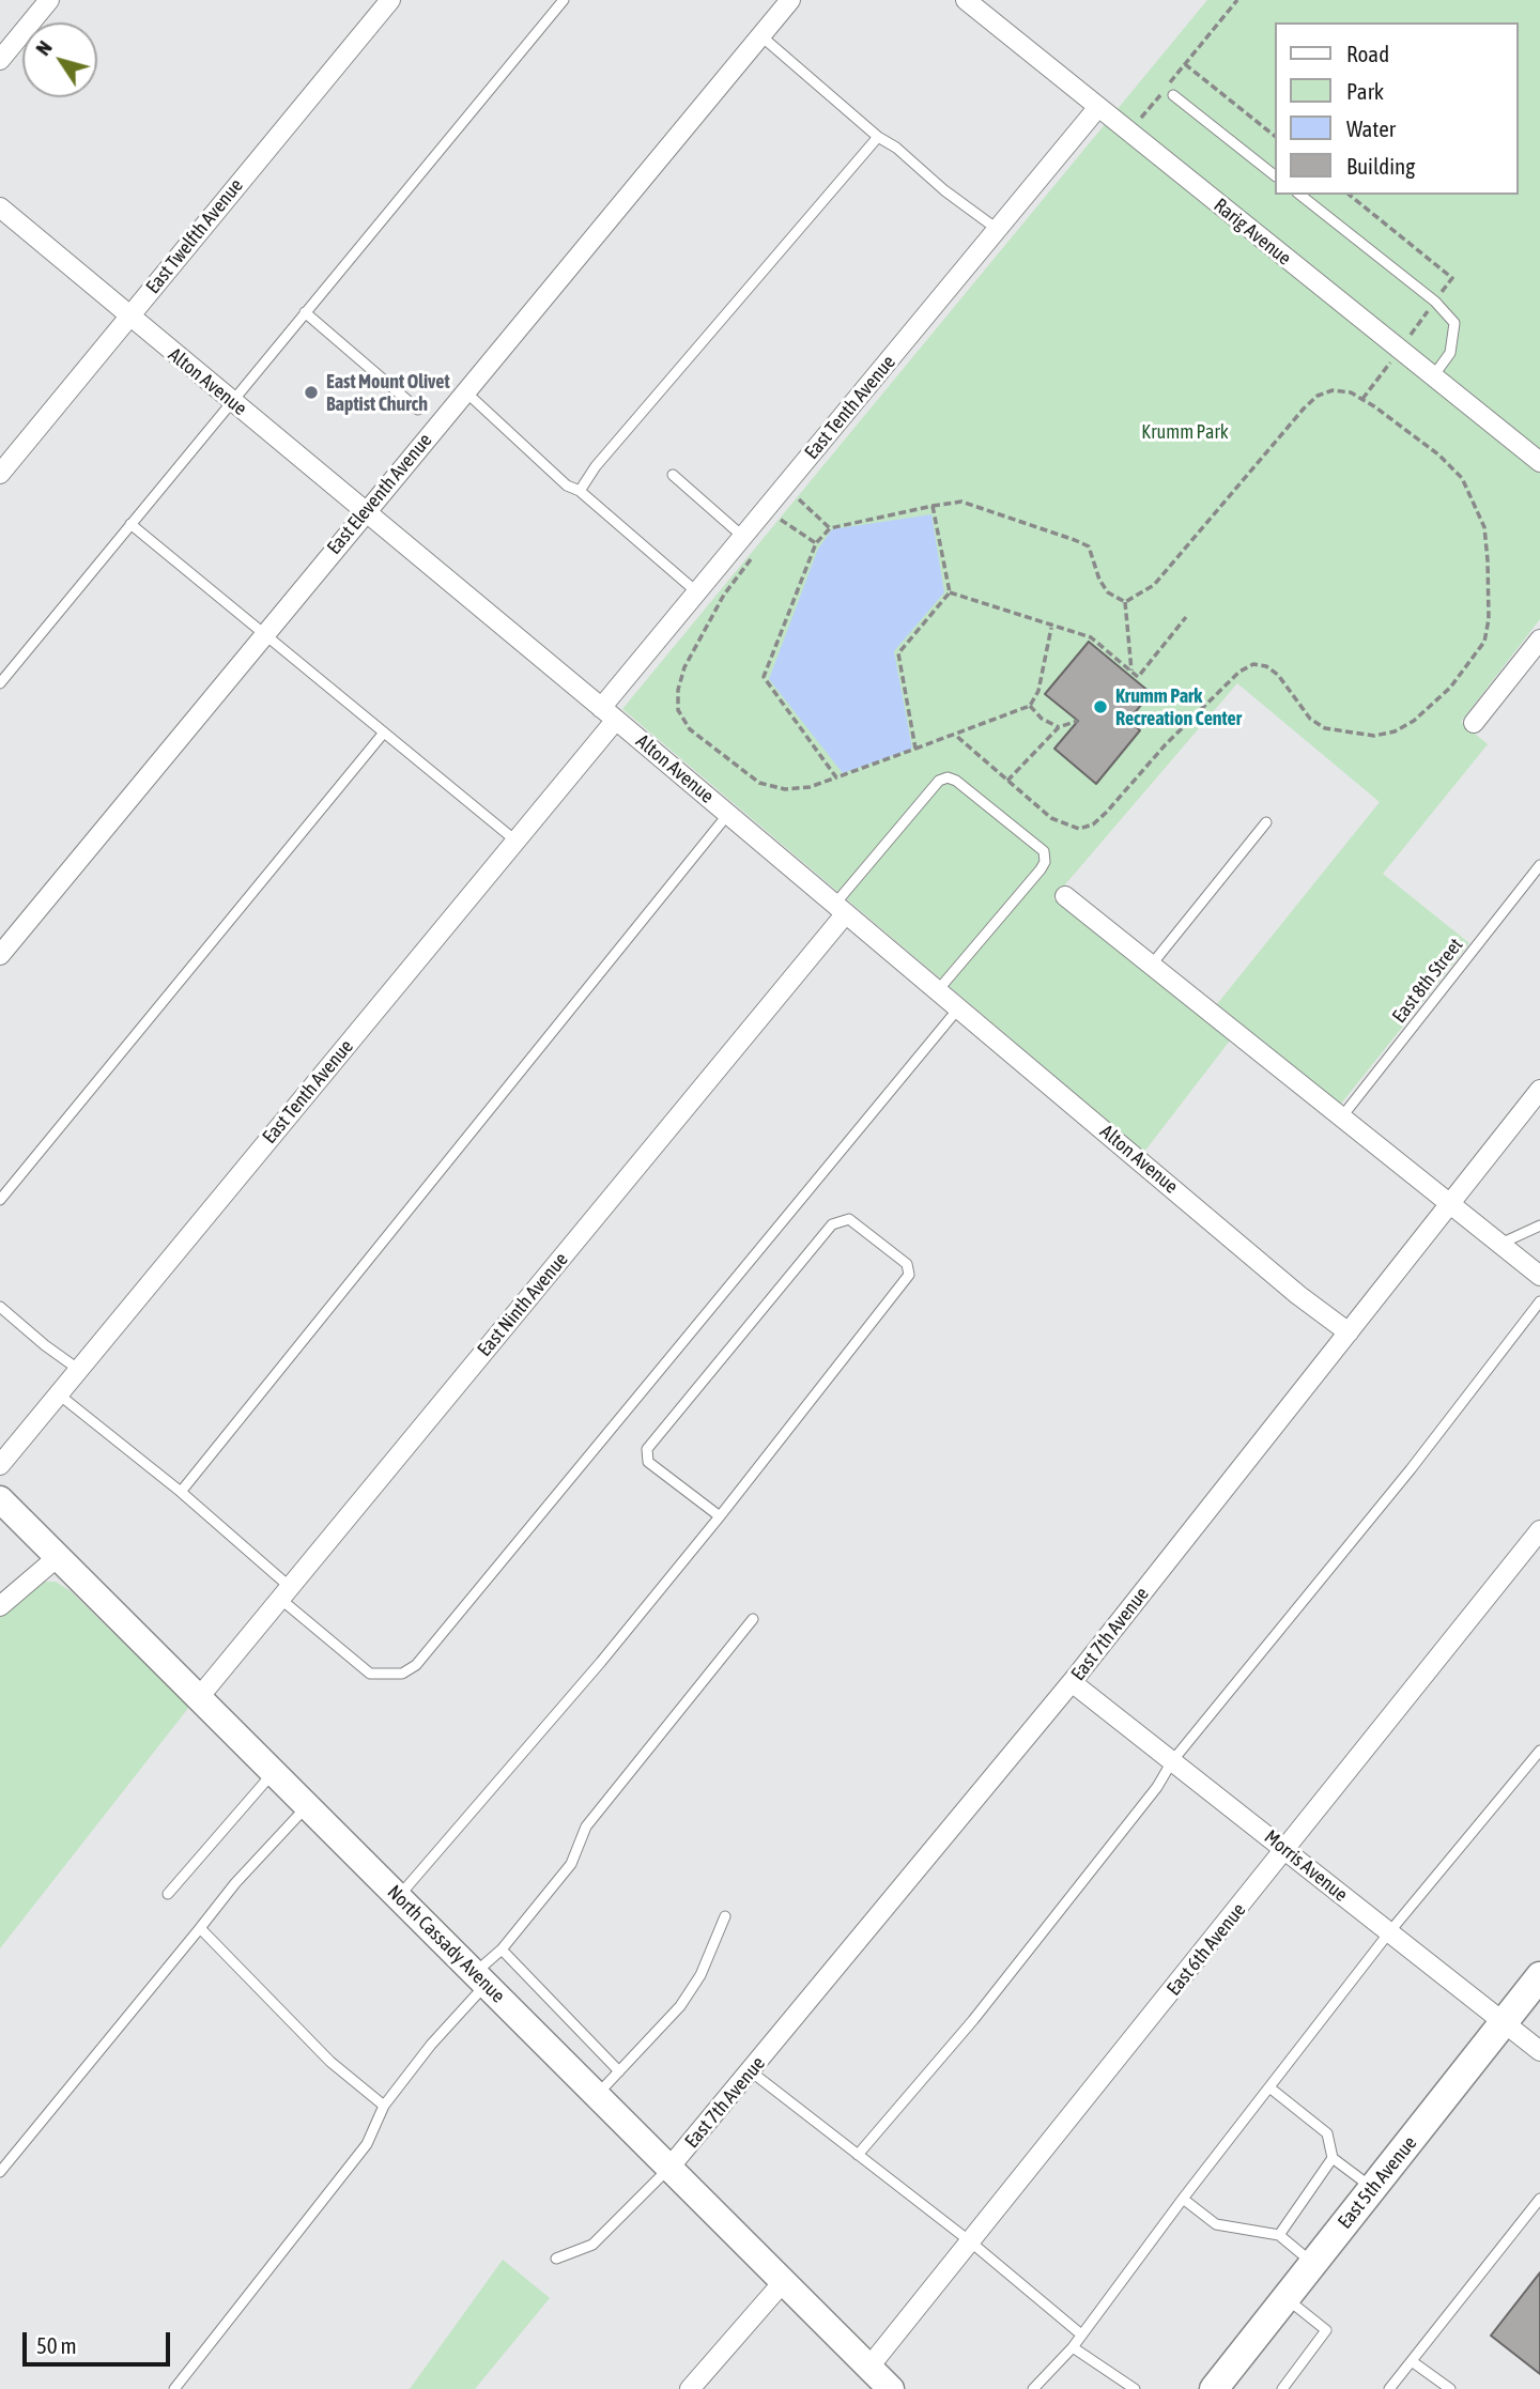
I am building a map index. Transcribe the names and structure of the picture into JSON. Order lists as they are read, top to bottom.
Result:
{
  "streets": {
    "main road": ["North Cassady Avenue", "East 5th Avenue"],
    "street": [
      "Rarig Avenue",
      "East Twelfth Avenue",
      "Alton Avenue",
      "East Tenth Avenue",
      "East Eleventh Avenue",
      "East Ninth Avenue",
      "East 7th Avenue",
      "Morris Avenue",
      "East 6th Avenue"
    ],
    "lane": ["East 8th Street"]
  },
  "crossings": [
    ["Rarig Avenue", "East Tenth Avenue"],
    ["East Twelfth Avenue", "Alton Avenue"],
    ["Alton Avenue", "East Tenth Avenue"],
    ["Alton Avenue", "East Eleventh Avenue"],
    ["Alton Avenue", "East Ninth Avenue"],
    ["Alton Avenue", "East 7th Avenue"],
    ["East Ninth Avenue", "North Cassady Avenue"],
    ["East 7th Avenue", "Morris Avenue"],
    ["East 7th Avenue", "North Cassady Avenue"],
    ["Morris Avenue", "East 6th Avenue"],
    ["Morris Avenue", "East 5th Avenue"],
    ["North Cassady Avenue", "East 6th Avenue"]
  ],
  "parks": ["Krumm Park"],
  "places": ["East Mount Olivet Baptist Church", "Krumm Park Recreation Center"],
  "legend": [
    "Road",
    "Park",
    "Water",
    "Building"
  ],
  "scale_bar": "50 m",
  "north": "top left"
}
